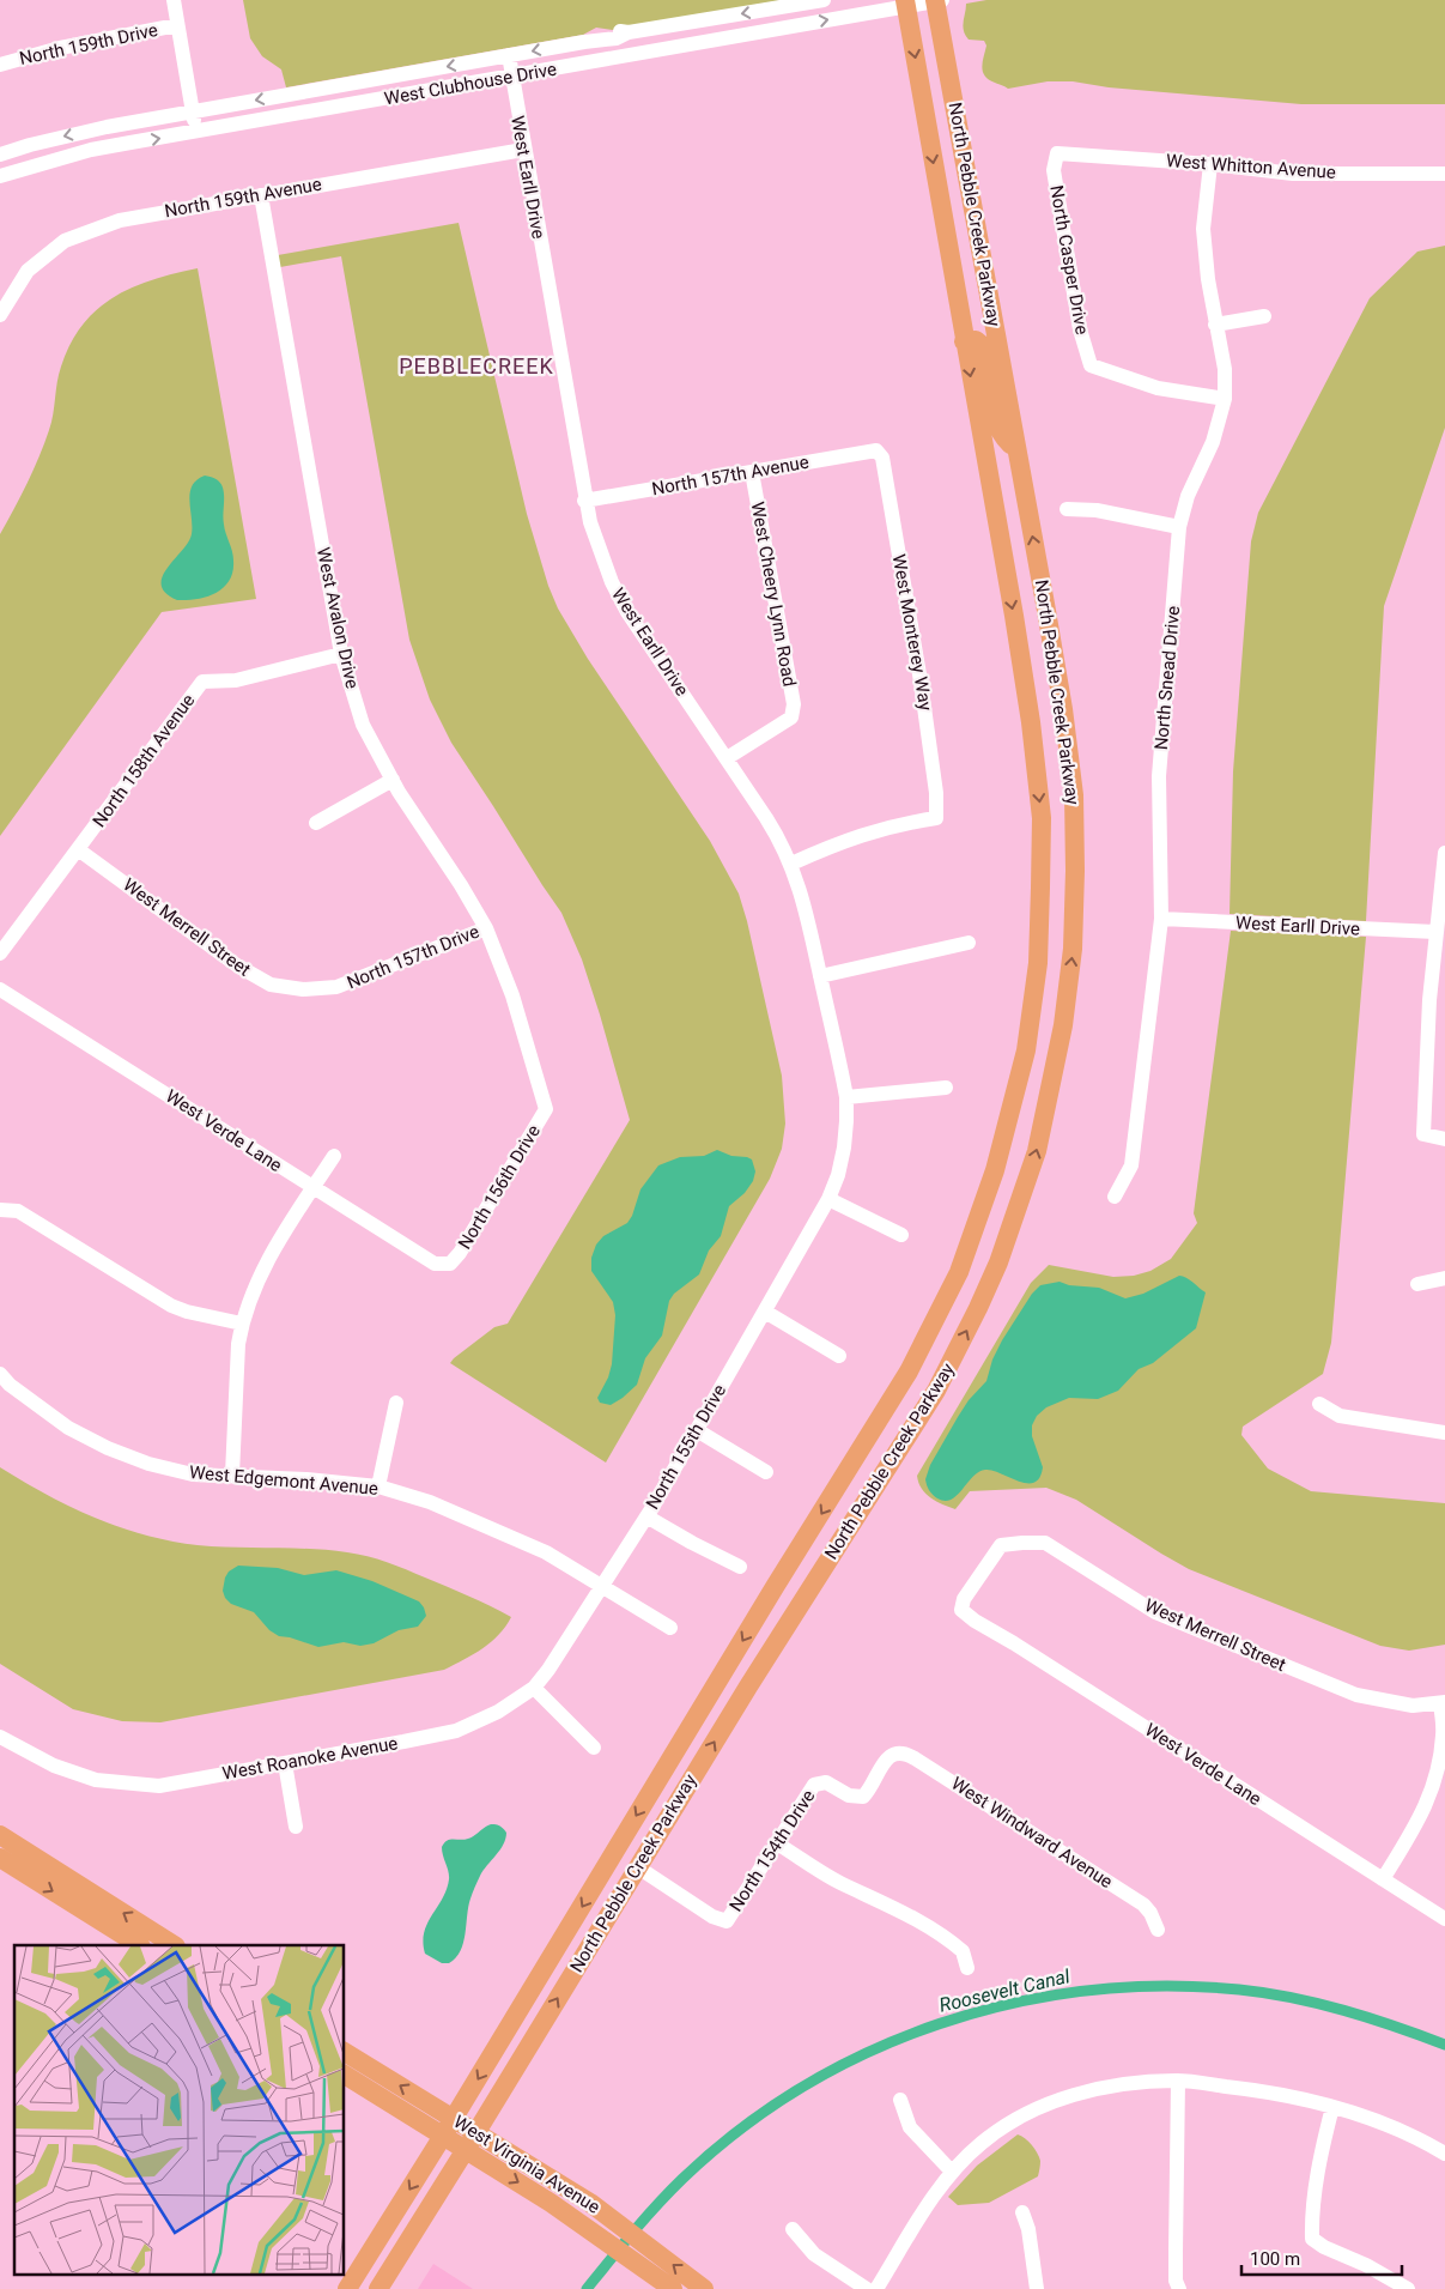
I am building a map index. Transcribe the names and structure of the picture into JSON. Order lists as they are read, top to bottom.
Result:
{
  "streets": {
    "main road": ["North Pebble Creek Parkway", "West Virginia Avenue"],
    "street": [
      "North 159th Drive",
      "West Clubhouse Drive",
      "West Whitton Avenue",
      "West Earll Drive",
      "North 159th Avenue",
      "North Casper Drive",
      "North 157th Avenue",
      "West Cheery Lynn Road",
      "West Avalon Drive",
      "West Monterey Way",
      "North Snead Drive",
      "North 158th Avenue",
      "West Merrell Street",
      "North 157th Drive",
      "West Verde Lane",
      "North 156th Drive",
      "North 155th Drive",
      "West Edgemont Avenue",
      "West Roanoke Avenue",
      "West Windward Avenue",
      "North 154th Drive"
    ]
  },
  "crossings": [
    ["West Clubhouse Drive", "West Earll Drive"],
    ["West Clubhouse Drive", "North Pebble Creek Parkway"],
    ["West Whitton Avenue", "North Casper Drive"],
    ["West Whitton Avenue", "North Snead Drive"],
    ["West Earll Drive", "North 159th Avenue"],
    ["West Earll Drive", "North 157th Avenue"],
    ["West Earll Drive", "West Cheery Lynn Road"],
    ["West Earll Drive", "West Monterey Way"],
    ["West Earll Drive", "North Snead Drive"],
    ["West Earll Drive", "North 155th Drive"],
    ["North 159th Avenue", "West Avalon Drive"],
    ["North Pebble Creek Parkway", "North 154th Drive"],
    ["North Pebble Creek Parkway", "West Virginia Avenue"],
    ["North Casper Drive", "North Snead Drive"],
    ["North 157th Avenue", "West Cheery Lynn Road"],
    ["North 157th Avenue", "West Monterey Way"],
    ["West Avalon Drive", "North 158th Avenue"],
    ["West Avalon Drive", "North 157th Drive"],
    ["West Avalon Drive", "North 156th Drive"],
    ["North 158th Avenue", "West Merrell Street"],
    ["West Merrell Street", "North 157th Drive"],
    ["West Merrell Street", "West Verde Lane"],
    ["West Verde Lane", "North 156th Drive"],
    ["North 155th Drive", "West Edgemont Avenue"],
    ["North 155th Drive", "West Roanoke Avenue"],
    ["West Windward Avenue", "North 154th Drive"]
  ],
  "districts": ["PEBBLECREEK"],
  "water": ["Roosevelt Canal"],
  "scale_bar": "100 m"
}
